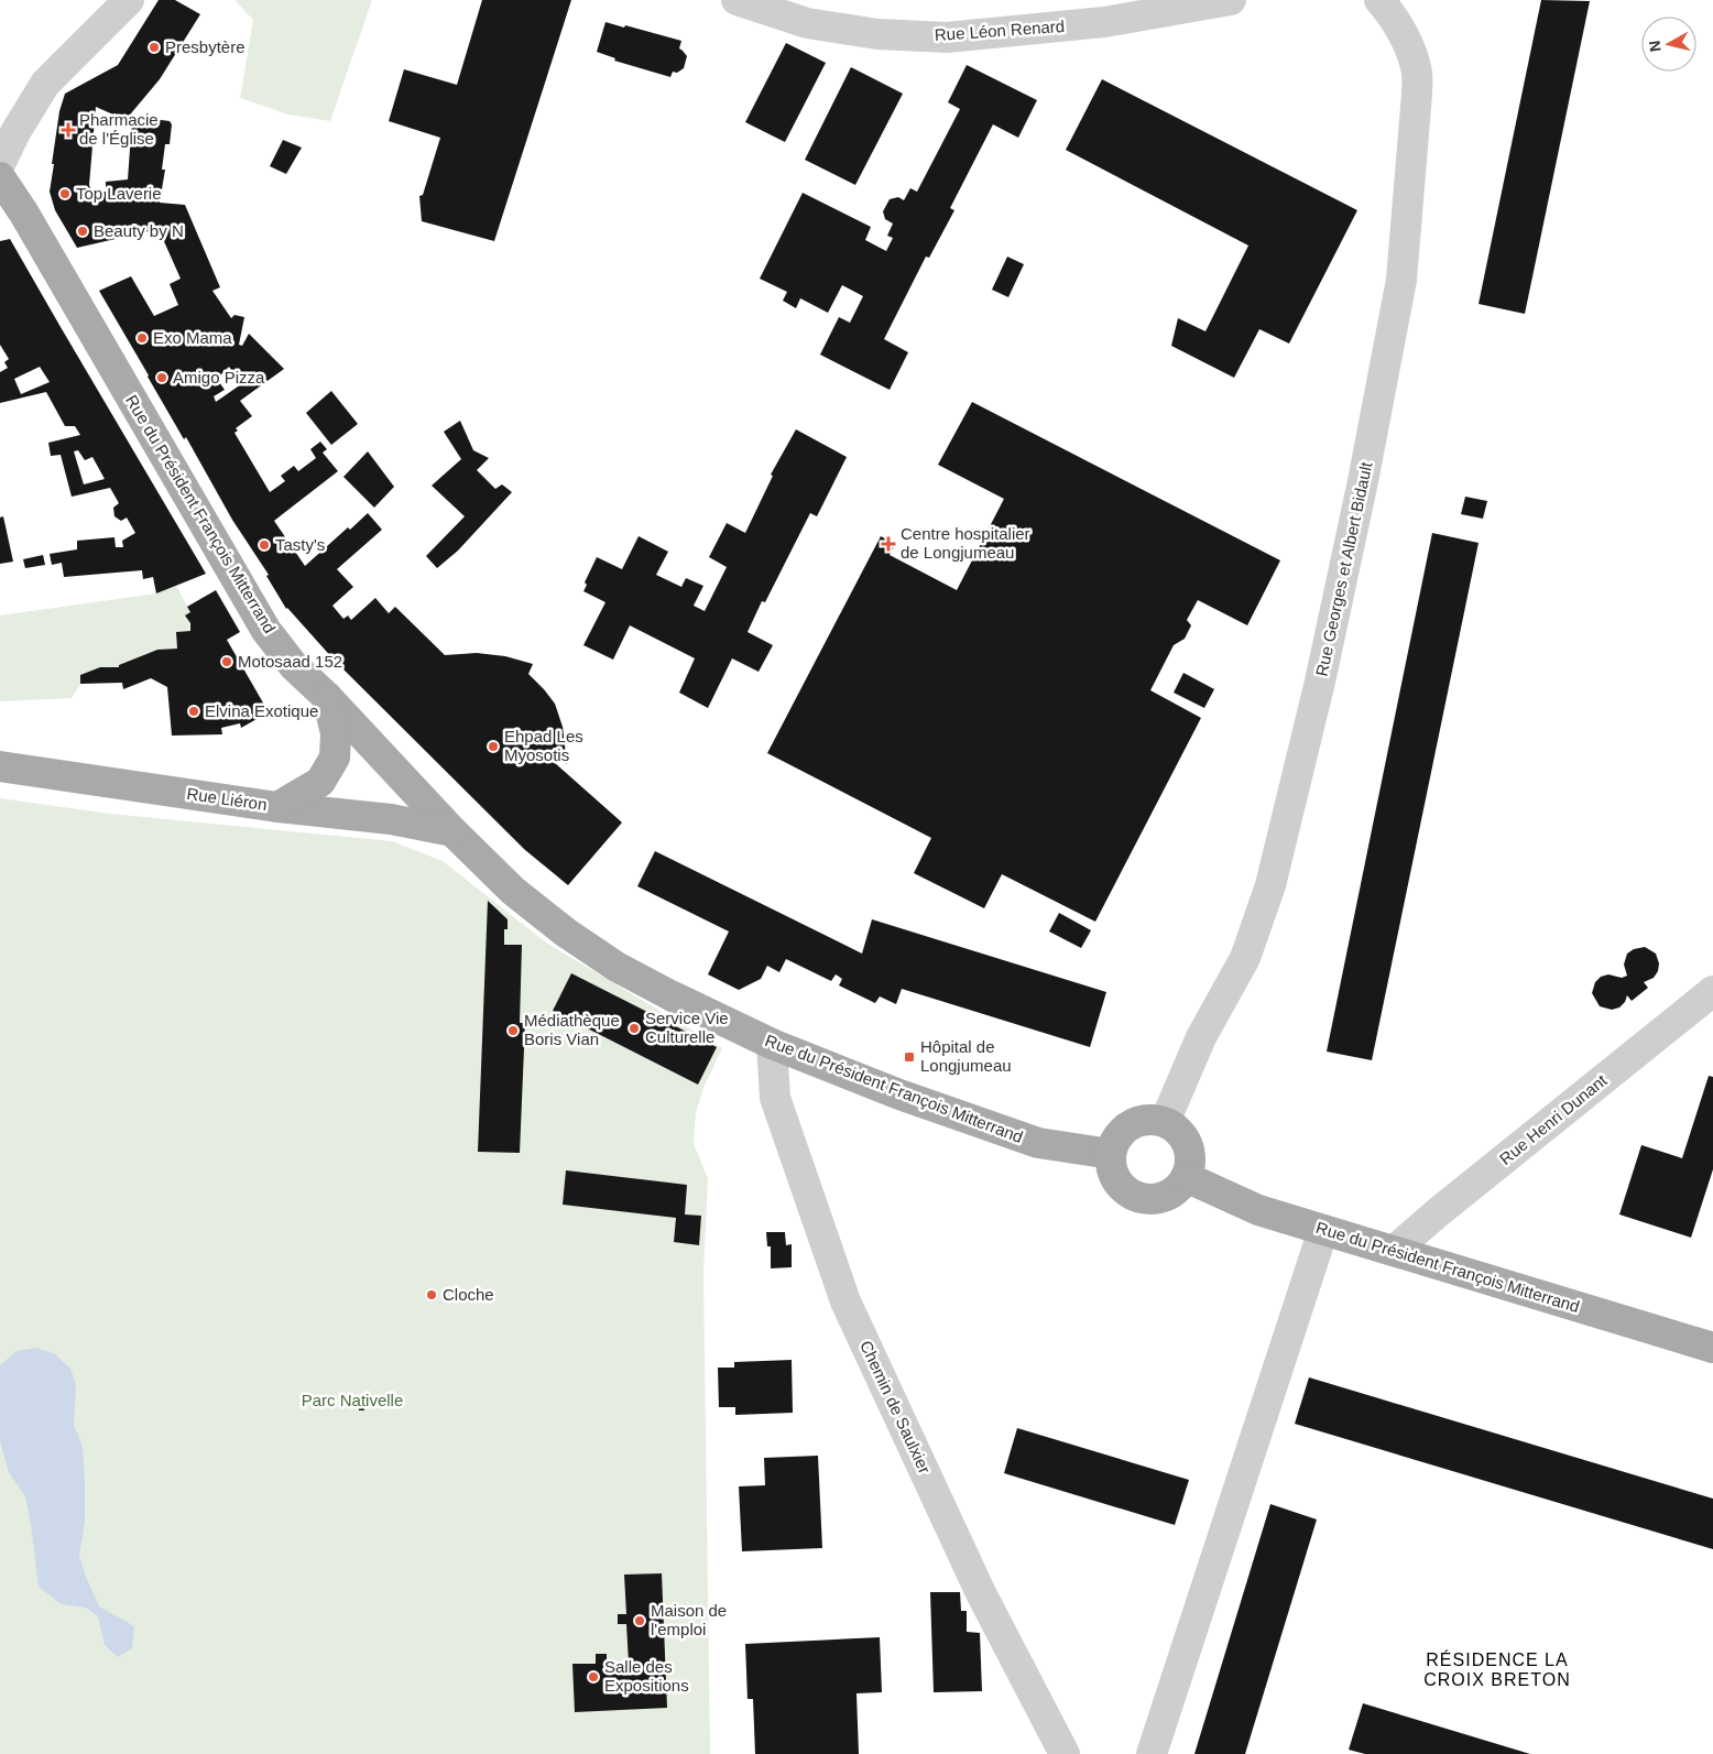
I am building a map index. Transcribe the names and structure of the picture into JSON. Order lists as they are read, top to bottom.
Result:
{
  "streets": {
    "main road": ["Rue du Président François Mitterrand", "Rue Liéron"],
    "street": [
      "Rue Léon Renard",
      "Rue Georges et Albert Bidault",
      "Rue Henri Dunant",
      "Chemin de Saulxier"
    ]
  },
  "crossings": [
    ["Rue du Président François Mitterrand", "Rue Georges et Albert Bidault"],
    ["Rue du Président François Mitterrand", "Rue Liéron"],
    ["Rue du Président François Mitterrand", "Rue Henri Dunant"],
    ["Rue du Président François Mitterrand", "Chemin de Saulxier"]
  ],
  "districts": ["RÉSIDENCE LA CROIX BRETON"],
  "parks": ["Parc Nativelle"],
  "places": {
    "other": [
      "Presbytère",
      "Top Laverie",
      "Beauty by N",
      "Exo Mama",
      "Amigo Pizza",
      "Tasty's",
      "Motosaad 152",
      "Elvina Exotique",
      "Ehpad Les Myosotis",
      "Service Vie Culturelle",
      "Médiathèque Boris Vian",
      "Cloche",
      "Maison de l'emploi",
      "Salle des Expositions"
    ],
    "health": ["Pharmacie de l'Église", "Centre hospitalier de Longjumeau"],
    "transit": ["Hôpital de Longjumeau"]
  },
  "north": "left"
}
